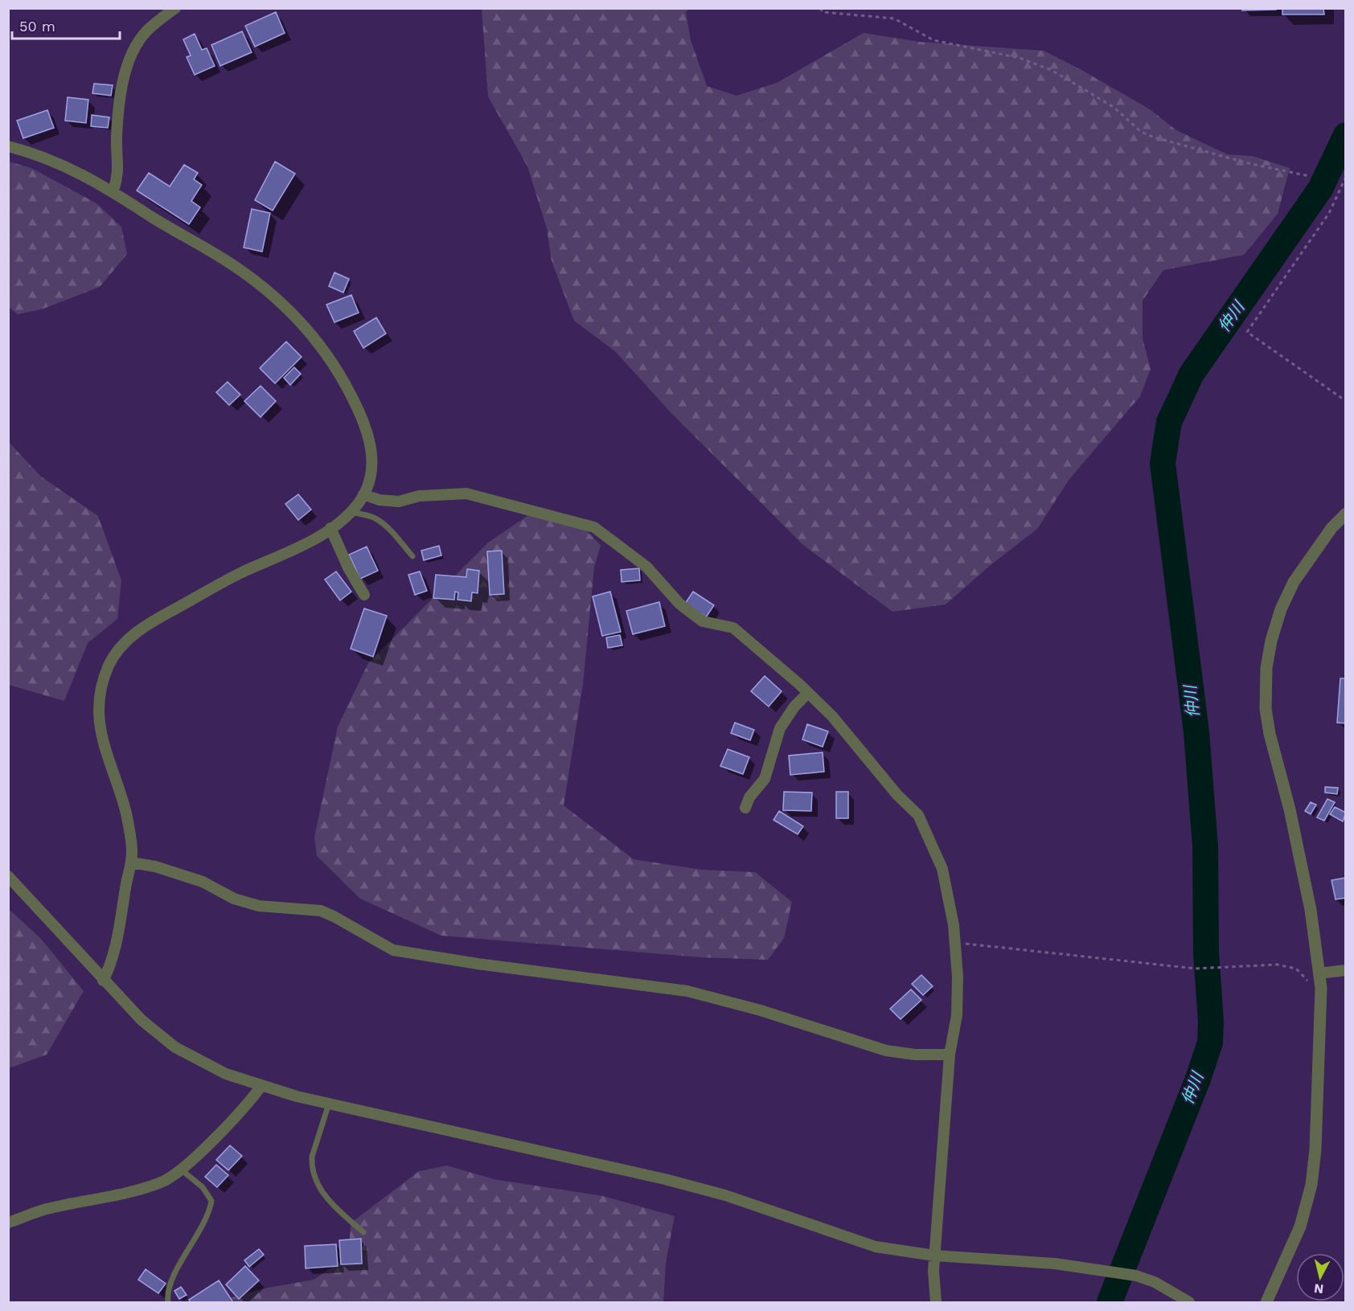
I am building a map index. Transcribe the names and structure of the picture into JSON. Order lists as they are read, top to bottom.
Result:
{
  "water": ["仲川"],
  "scale_bar": "50 m",
  "north": "bottom"
}
